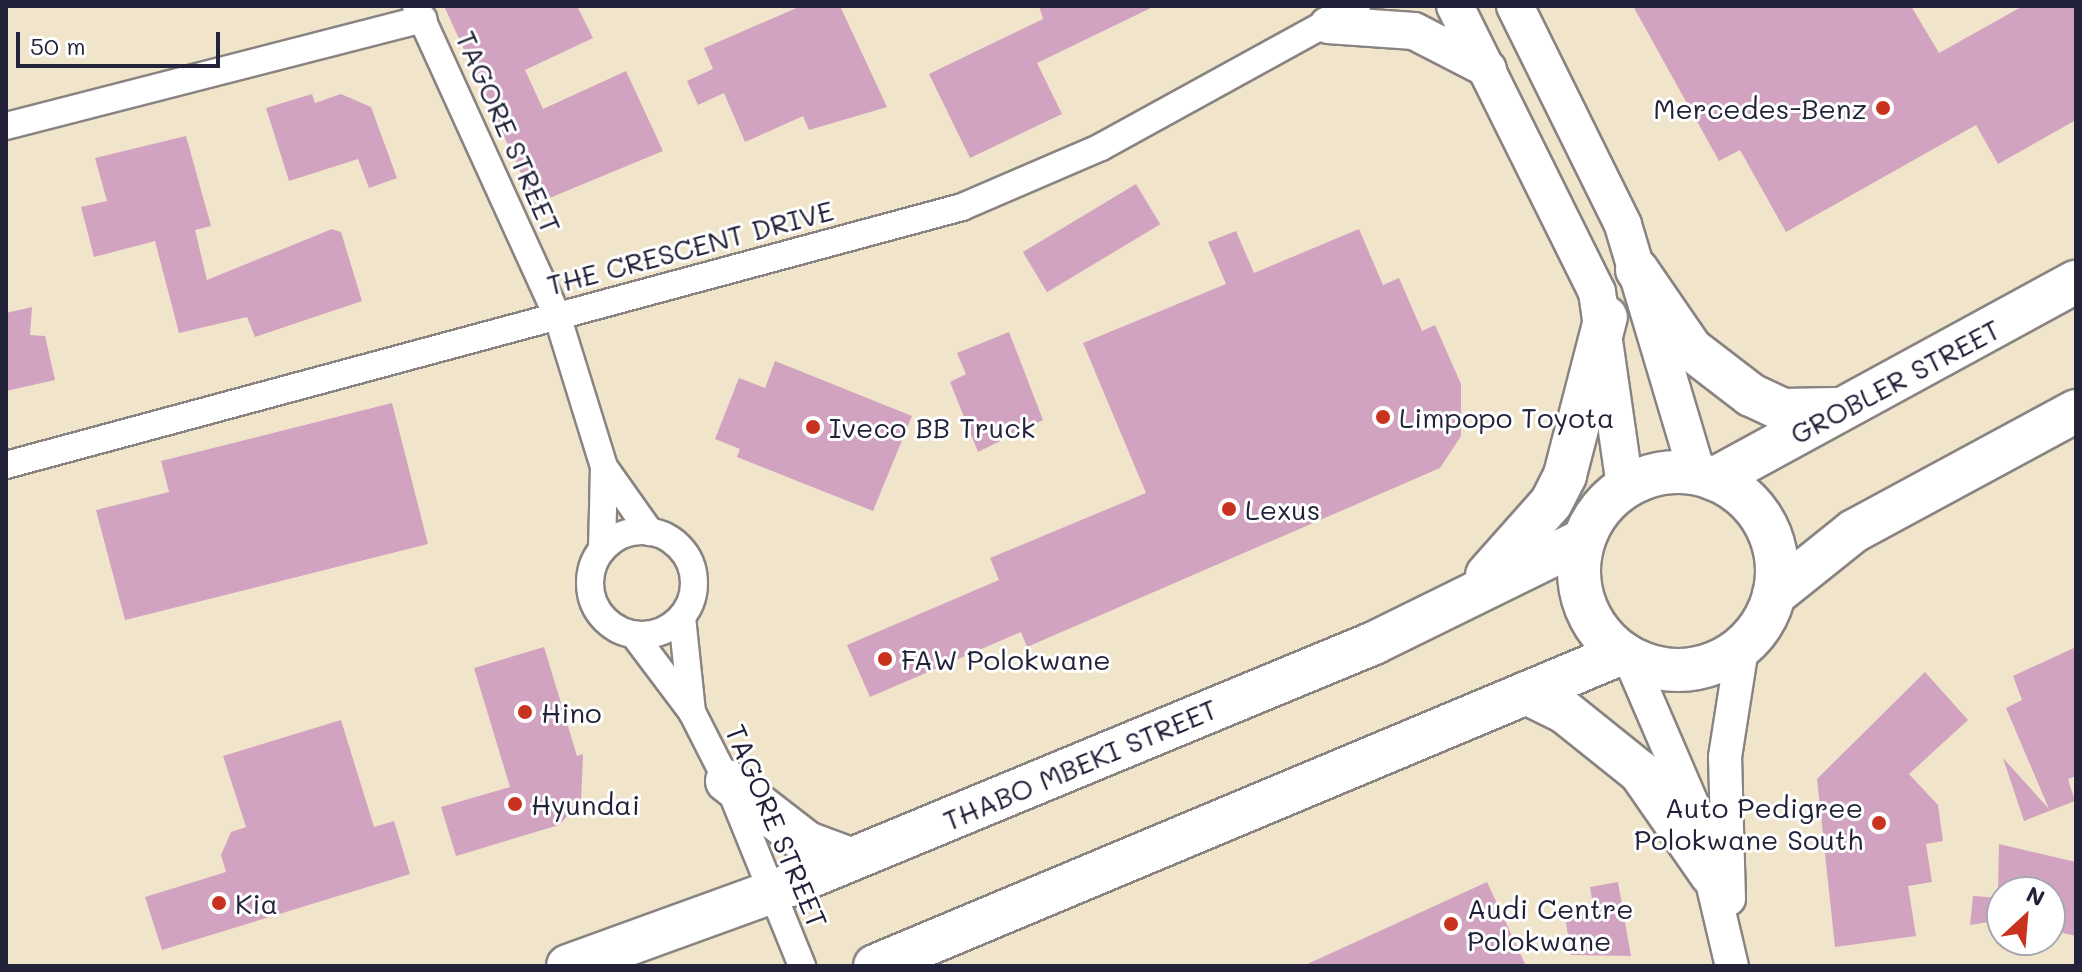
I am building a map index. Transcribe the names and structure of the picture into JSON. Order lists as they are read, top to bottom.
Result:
{
  "streets": {
    "main road": ["GROBLER STREET", "THABO MBEKI STREET"],
    "street": ["TAGORE STREET", "THE CRESCENT DRIVE"]
  },
  "crossings": [
    ["TAGORE STREET", "THE CRESCENT DRIVE"],
    ["TAGORE STREET", "THABO MBEKI STREET"],
    ["GROBLER STREET", "THABO MBEKI STREET"]
  ],
  "places": [
    "Mercedes-Benz",
    "Limpopo Toyota",
    "Iveco BB Truck",
    "Lexus",
    "FAW Polokwane",
    "Hino",
    "Hyundai",
    "Auto Pedigree Polokwane South",
    "Kia",
    "Audi Centre Polokwane"
  ],
  "scale_bar": "50 m",
  "north": "top right"
}
